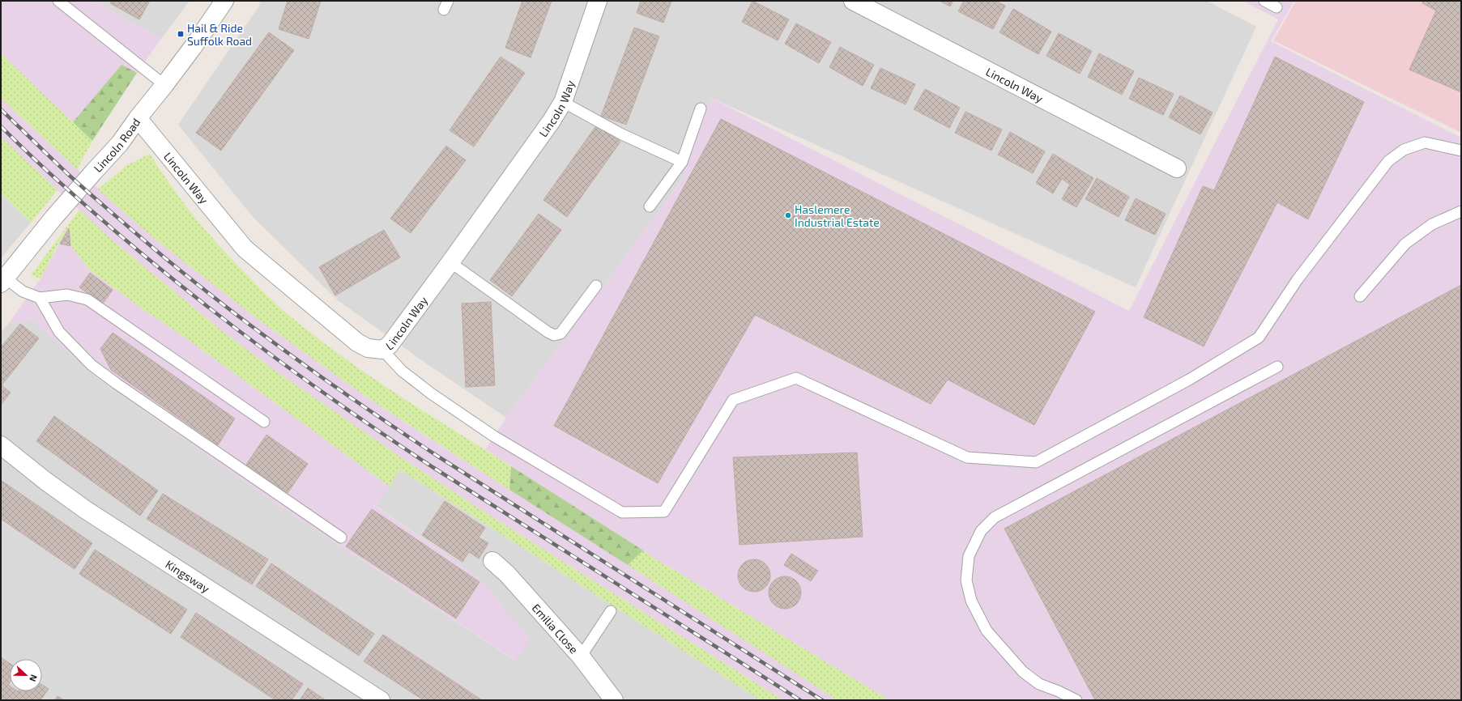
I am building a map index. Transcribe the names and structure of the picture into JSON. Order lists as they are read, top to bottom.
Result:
{
  "streets": {
    "street": [
      "Lincoln Way",
      "Lincoln Road",
      "Kingsway",
      "Emilia Close"
    ]
  },
  "crossings": [
    ["Lincoln Way", "Lincoln Road"]
  ],
  "places": {
    "transit": ["Hail & Ride Suffolk Road"],
    "other": ["Haslemere Industrial Estate"]
  },
  "north": "right"
}
